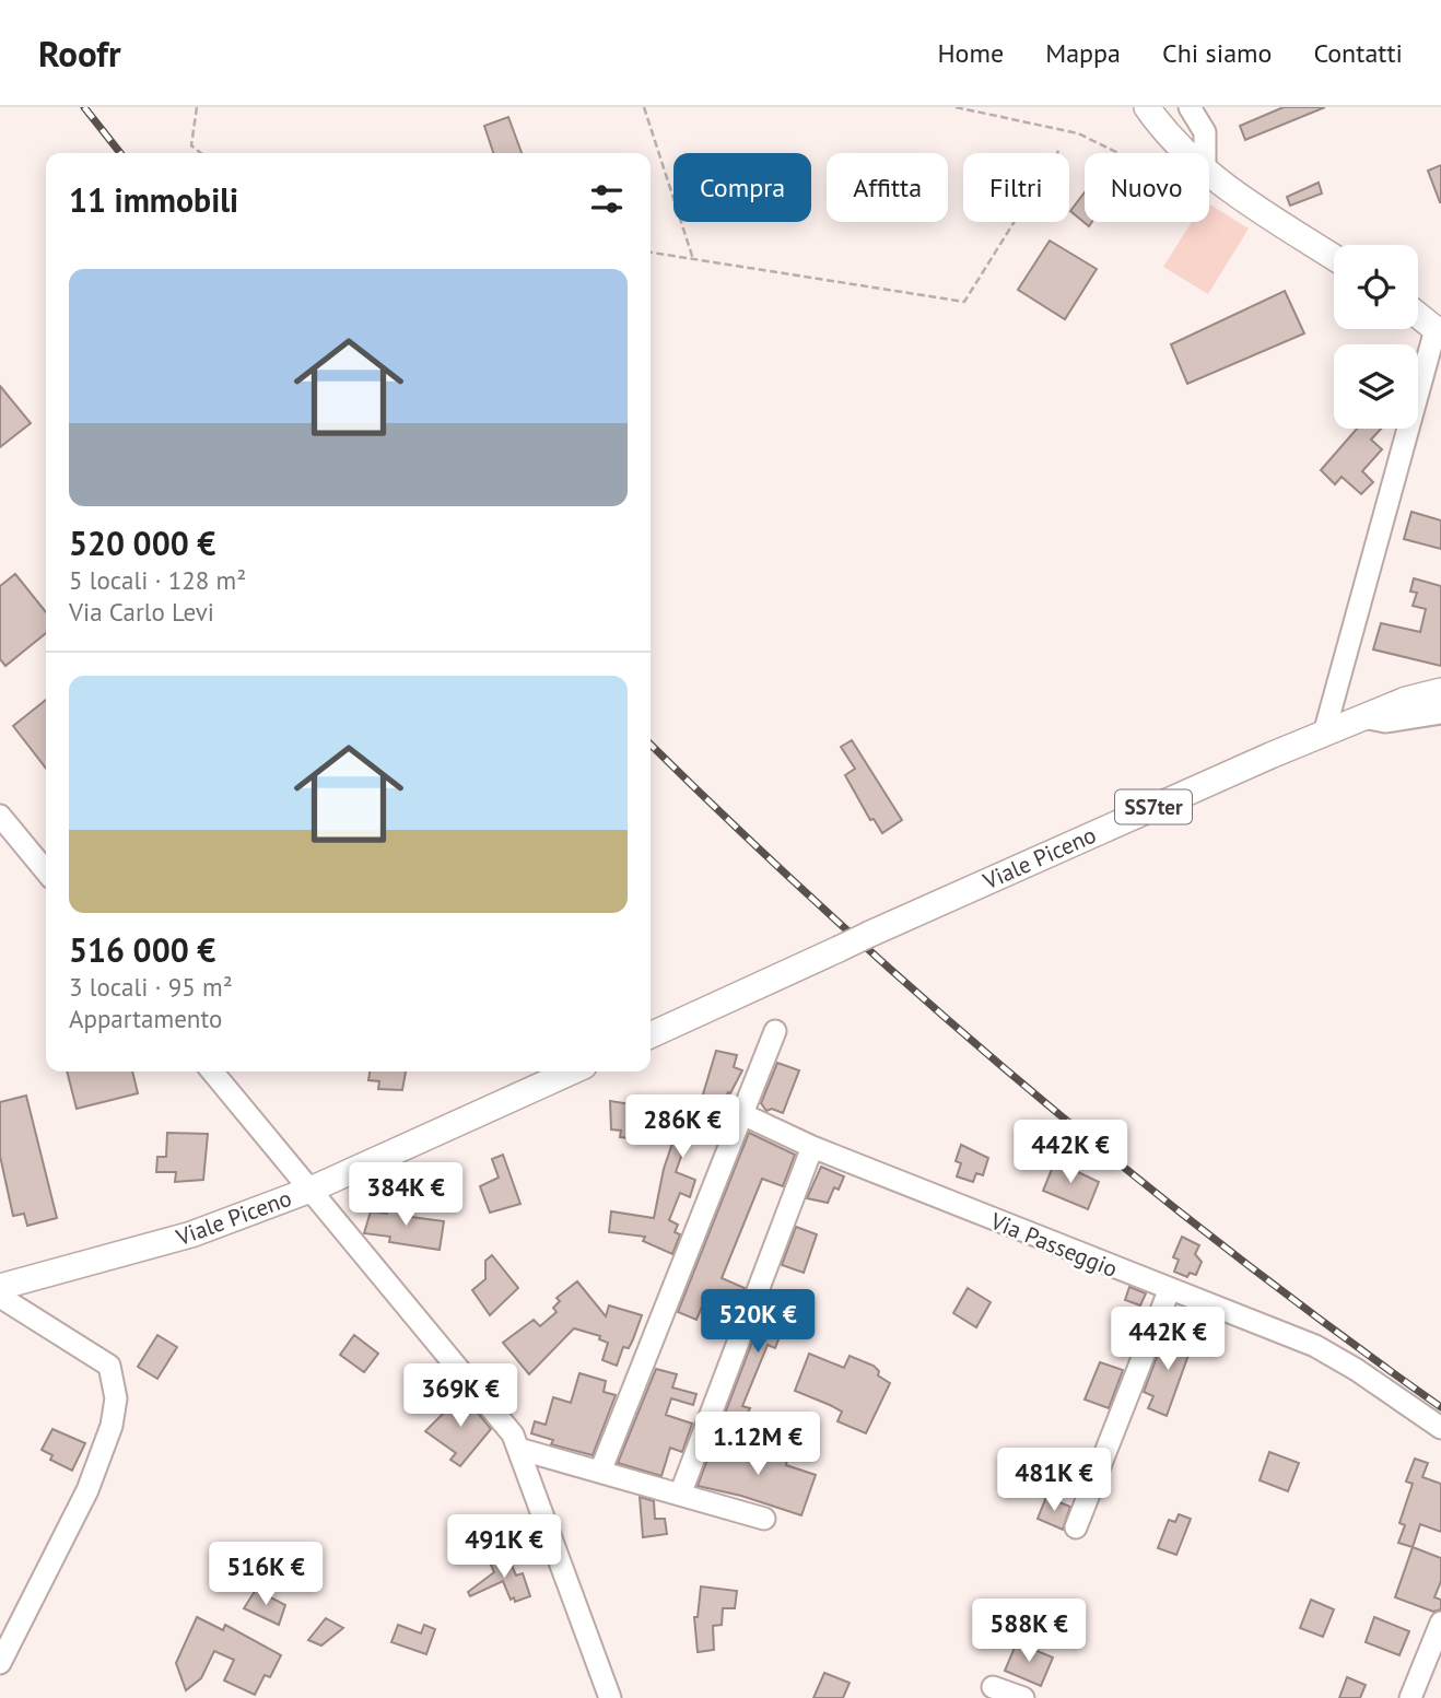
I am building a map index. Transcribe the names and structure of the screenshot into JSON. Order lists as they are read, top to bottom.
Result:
{
  "streets": {
    "main road": ["SS7ter", "Viale Piceno"],
    "street": ["Via Passeggio"]
  },
  "page": {
    "header": "Roofr",
    "nav": [
      "Home",
      "Mappa",
      "Chi siamo",
      "Contatti"
    ],
    "chip": [
      "Compra",
      "Affitta",
      "Filtri",
      "Nuovo"
    ],
    "heading": "11 immobili",
    "list": [
      {
        "name": "520 000 €",
        "note": "5 locali · 128 m² · Via Carlo Levi"
      },
      {
        "name": "516 000 €",
        "note": "3 locali · 95 m² · Appartamento"
      }
    ],
    "price": [
      "286K €",
      "442K €",
      "384K €",
      "520K €",
      "442K €",
      "369K €",
      "1.12M €",
      "481K €",
      "491K €",
      "516K €",
      "588K €"
    ]
  }
}
